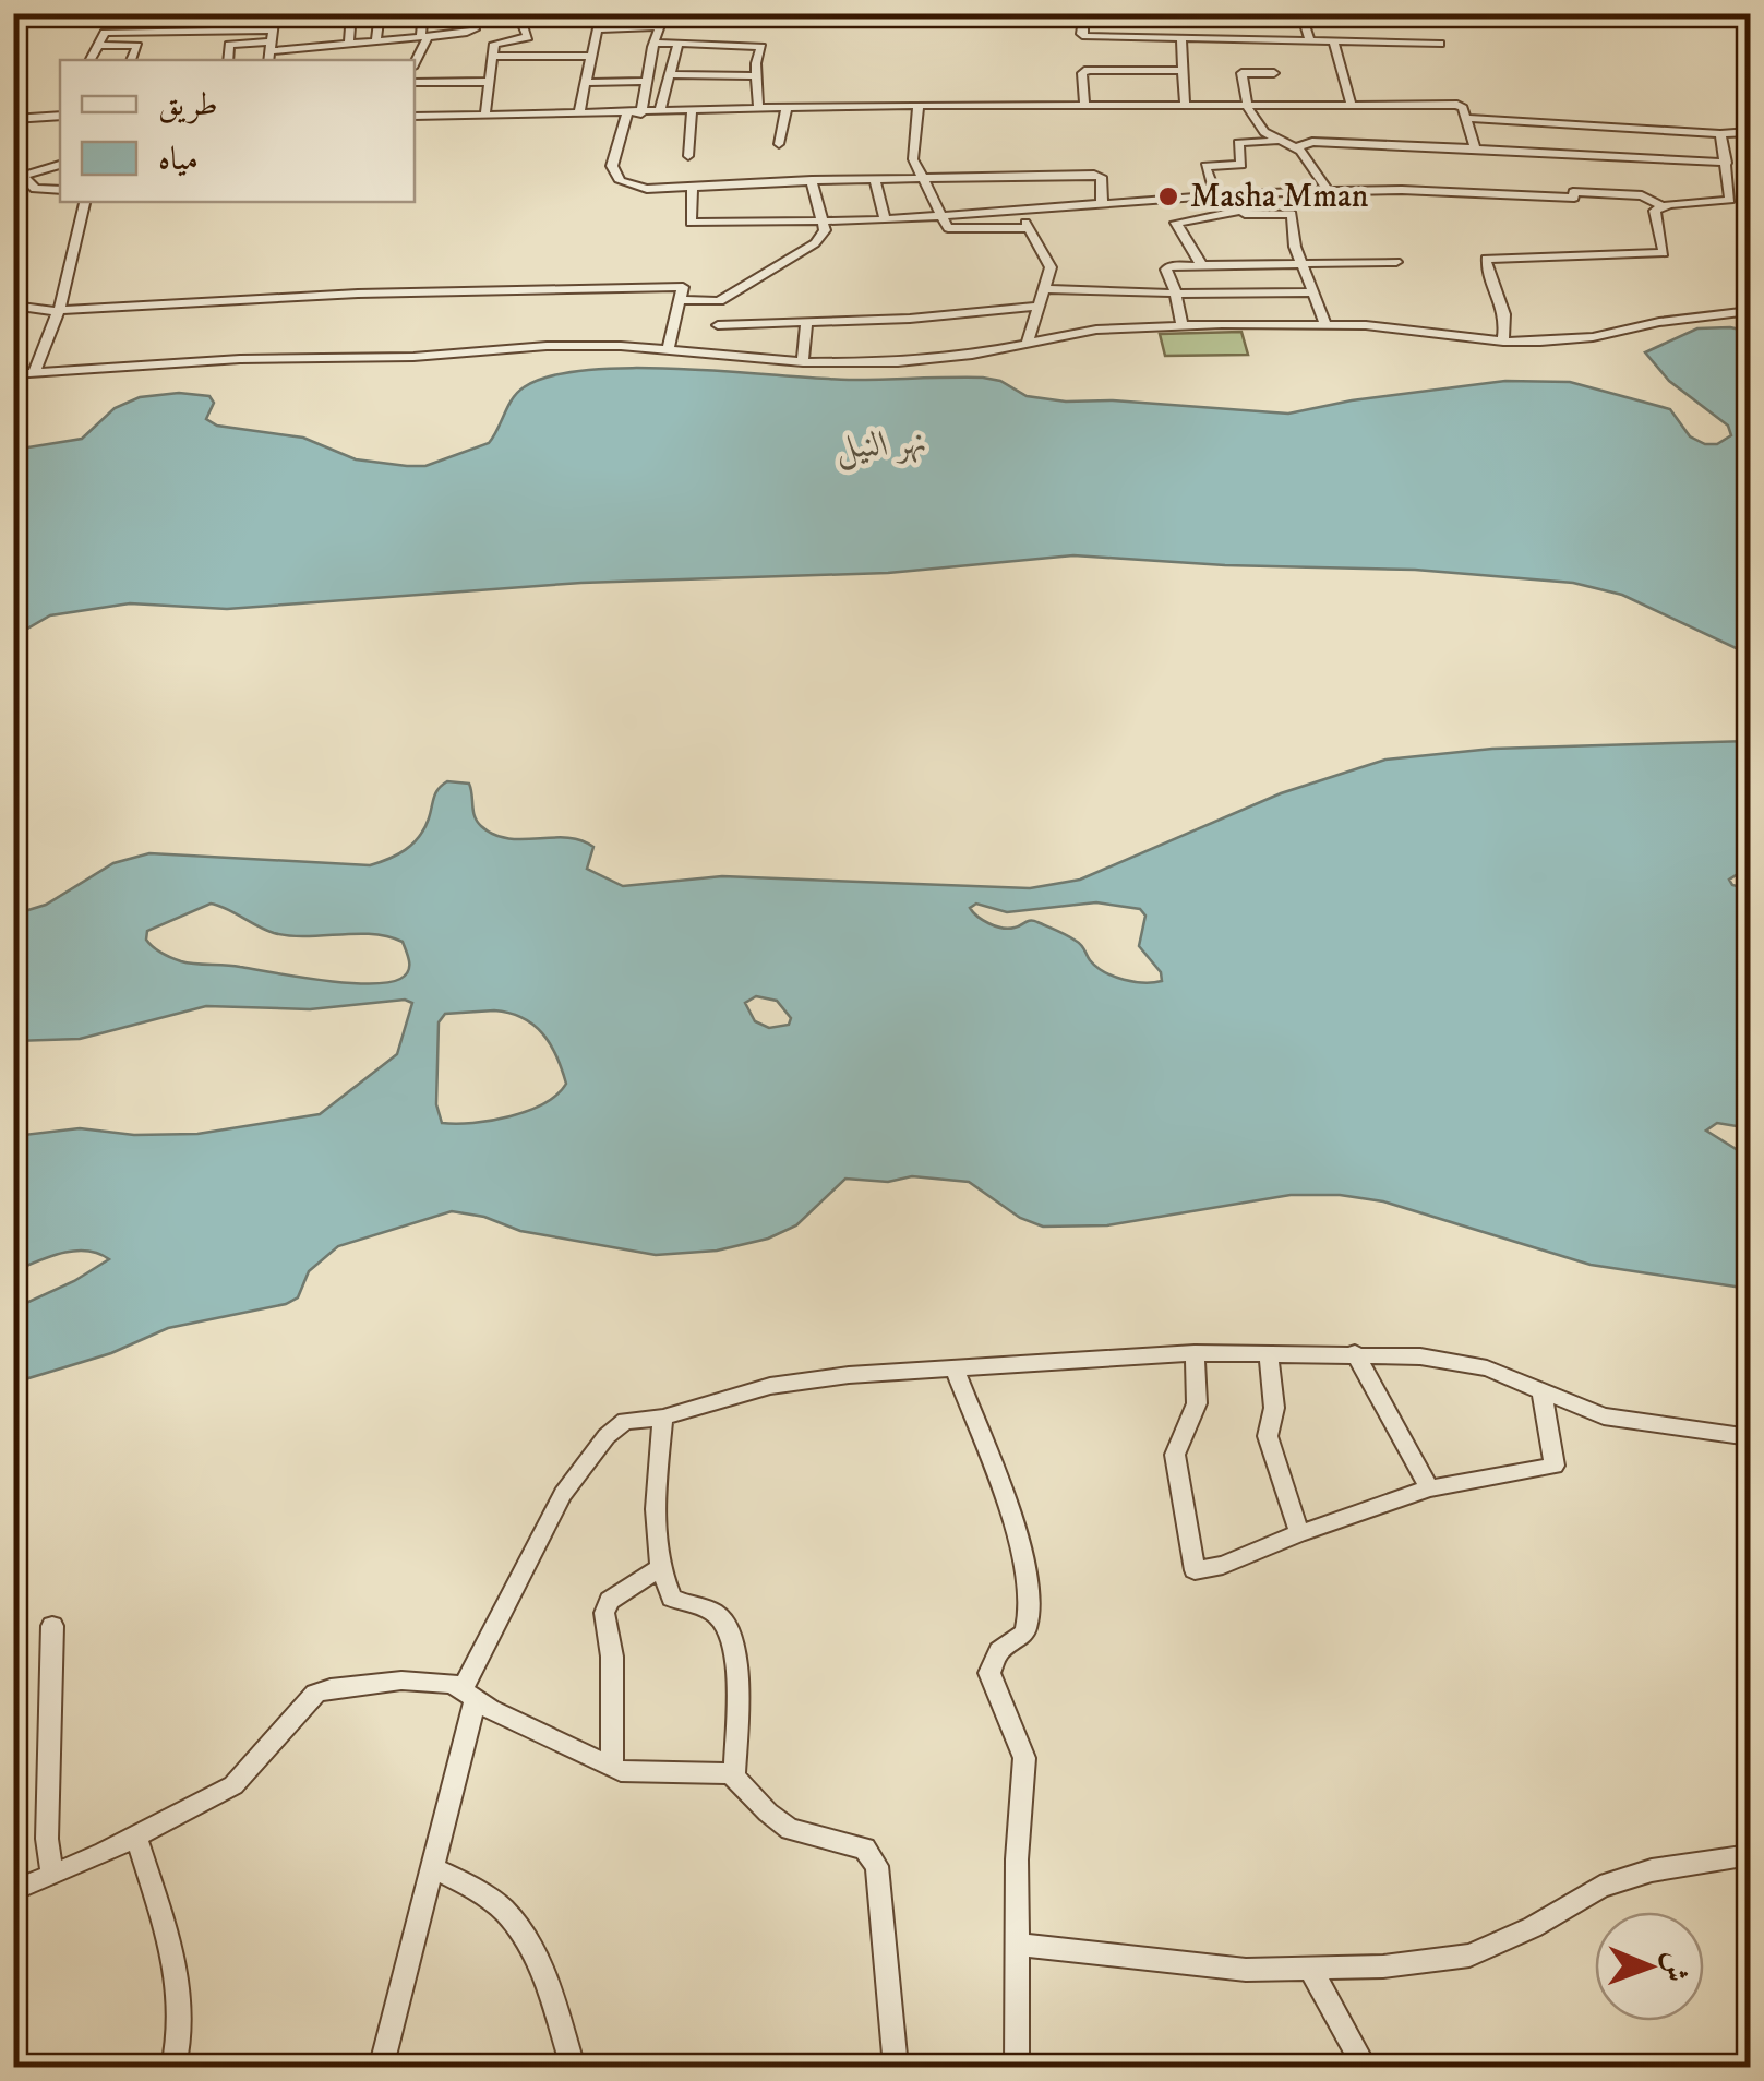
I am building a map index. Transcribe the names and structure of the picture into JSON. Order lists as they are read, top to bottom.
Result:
{
  "water": ["نهر النيل"],
  "places": ["Masha Mman"],
  "legend": ["طريق", "مياه"],
  "north": "right"
}
